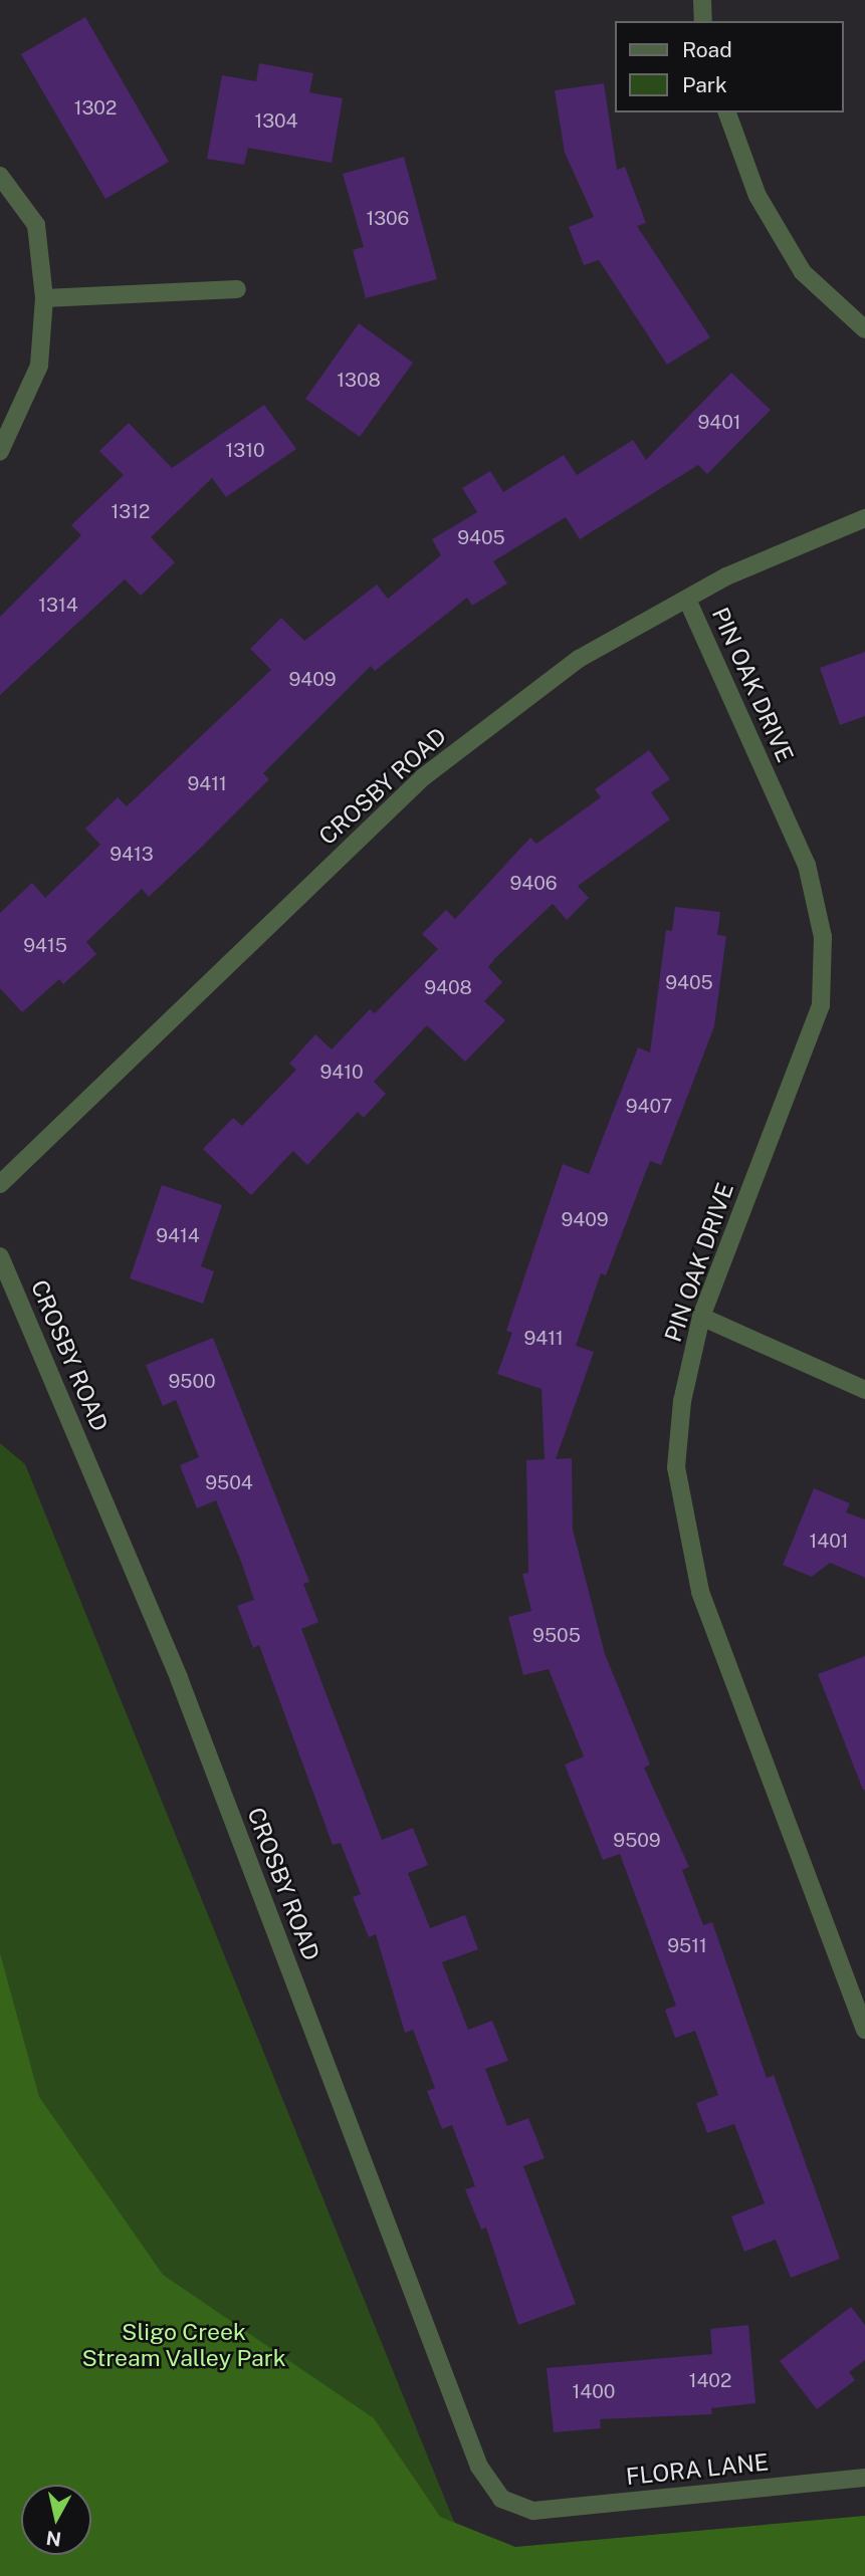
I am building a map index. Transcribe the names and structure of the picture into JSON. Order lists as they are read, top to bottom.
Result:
{
  "streets": {
    "street": ["PIN OAK DRIVE", "CROSBY ROAD", "FLORA LANE"]
  },
  "crossings": [
    ["PIN OAK DRIVE", "CROSBY ROAD"],
    ["CROSBY ROAD", "FLORA LANE"]
  ],
  "parks": ["Sligo Creek Stream Valley Park"],
  "house_numbers": [
    "1302",
    "1304",
    "1306",
    "1308",
    "9401",
    "1310",
    "1312",
    "9405",
    "1314",
    "9409",
    "9411",
    "9413",
    "9406",
    "9415",
    "9405",
    "9408",
    "9410",
    "9407",
    "9409",
    "9414",
    "9411",
    "9500",
    "9504",
    "1401",
    "9505",
    "9509",
    "9511",
    "1402",
    "1400"
  ],
  "legend": ["Road", "Park"],
  "north": "bottom"
}
